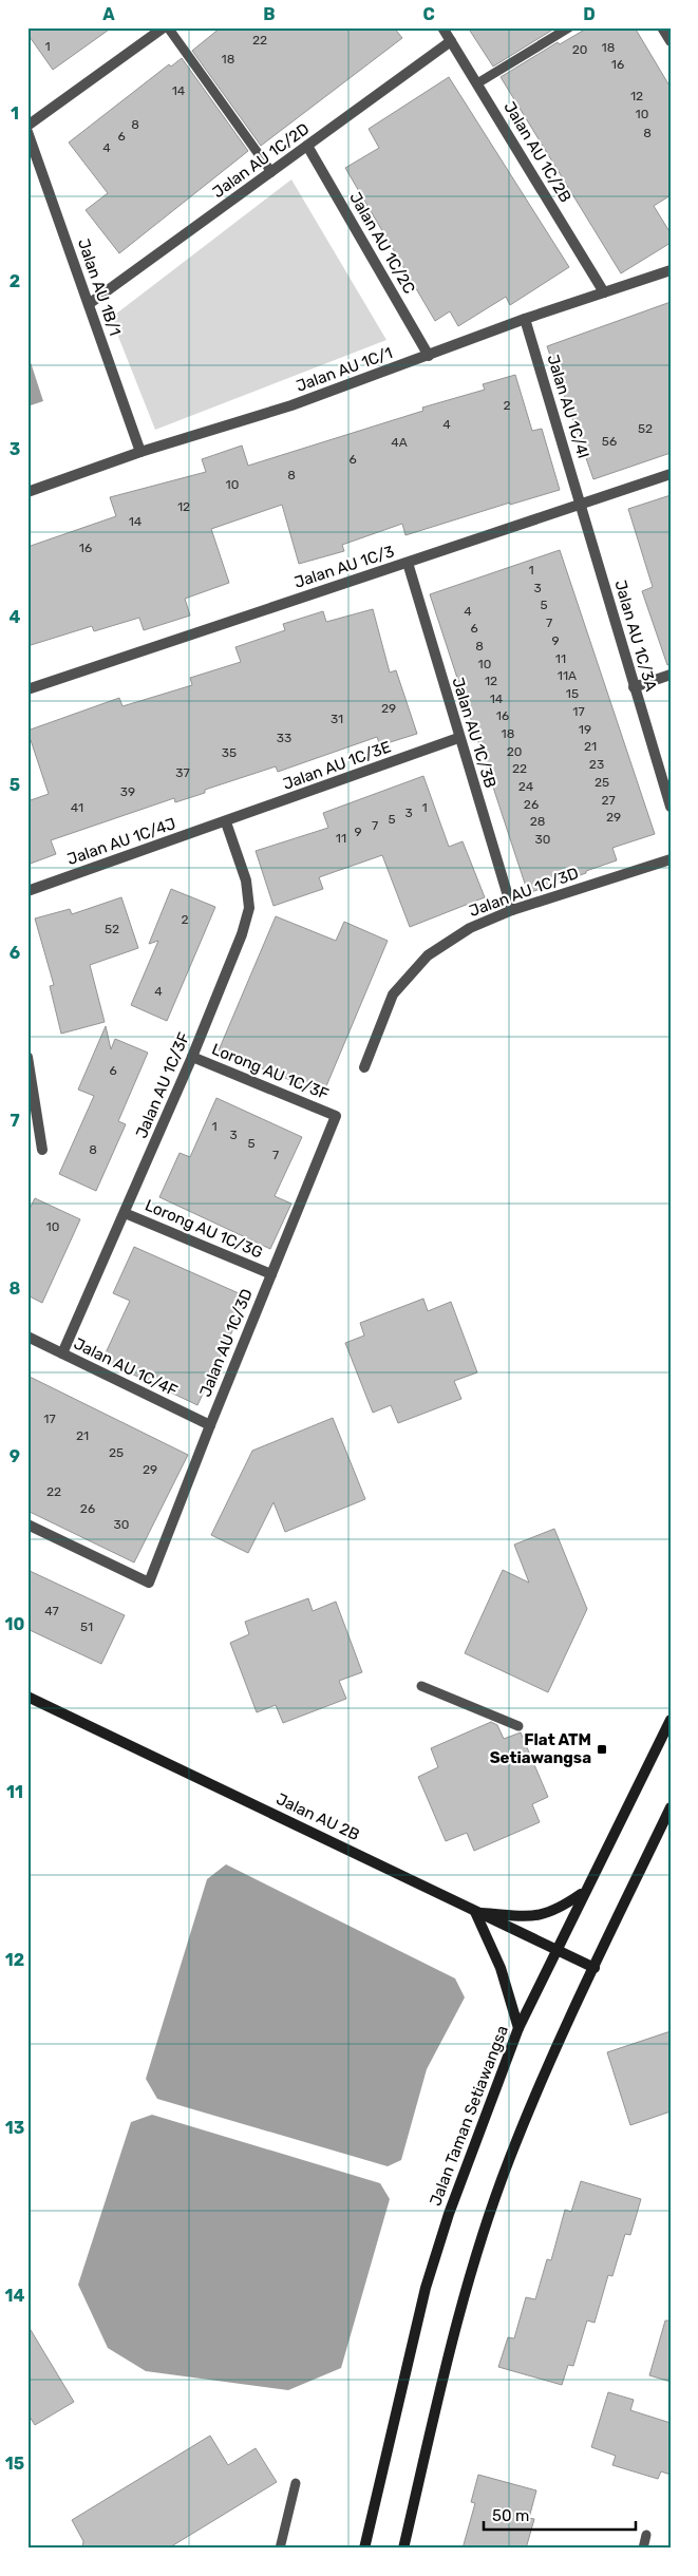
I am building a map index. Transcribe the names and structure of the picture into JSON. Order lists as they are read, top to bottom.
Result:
{
  "streets": {
    "main road": ["Jalan AU 2B", "Jalan Taman Setiawangsa"],
    "street": [
      "Jalan AU 1C/2B",
      "Jalan AU 1C/2D",
      "Jalan AU 1C/2C",
      "Jalan AU 1B/1",
      "Jalan AU 1C/1",
      "Jalan AU 1C/4I",
      "Jalan AU 1C/3",
      "Jalan AU 1C/3A",
      "Jalan AU 1C/3B",
      "Jalan AU 1C/3E",
      "Jalan AU 1C/4J",
      "Jalan AU 1C/3D",
      "Lorong AU 1C/3F",
      "Jalan AU 1C/3F",
      "Lorong AU 1C/3G",
      "Jalan AU 1C/4F"
    ]
  },
  "crossings": [
    ["Jalan AU 1C/2B", "Jalan AU 1C/2D"],
    ["Jalan AU 1C/2B", "Jalan AU 1C/1"],
    ["Jalan AU 1C/2D", "Jalan AU 1C/2C"],
    ["Jalan AU 1C/2D", "Jalan AU 1B/1"],
    ["Jalan AU 1C/2C", "Jalan AU 1C/1"],
    ["Jalan AU 1B/1", "Jalan AU 1C/1"],
    ["Jalan AU 1C/1", "Jalan AU 1C/4I"],
    ["Jalan AU 1C/4I", "Jalan AU 1C/3"],
    ["Jalan AU 1C/4I", "Jalan AU 1C/3A"],
    ["Jalan AU 1C/3", "Jalan AU 1C/3A"],
    ["Jalan AU 1C/3", "Jalan AU 1C/3B"],
    ["Jalan AU 1C/3B", "Jalan AU 1C/3E"],
    ["Jalan AU 1C/3B", "Jalan AU 1C/3D"],
    ["Jalan AU 1C/3E", "Jalan AU 1C/4J"],
    ["Jalan AU 1C/3E", "Jalan AU 1C/3F"],
    ["Jalan AU 1C/4J", "Jalan AU 1C/3F"],
    ["Jalan AU 1C/3D", "Lorong AU 1C/3F"],
    ["Jalan AU 1C/3D", "Lorong AU 1C/3G"],
    ["Jalan AU 1C/3D", "Jalan AU 1C/4F"],
    ["Lorong AU 1C/3F", "Jalan AU 1C/3F"],
    ["Jalan AU 1C/3F", "Lorong AU 1C/3G"],
    ["Jalan AU 1C/3F", "Jalan AU 1C/4F"],
    ["Jalan AU 2B", "Jalan Taman Setiawangsa"]
  ],
  "places": {
    "transit": ["Flat ATM Setiawangsa"]
  },
  "house_numbers": [
    "22",
    "1",
    "18",
    "20",
    "18",
    "16",
    "14",
    "12",
    "10",
    "8",
    "8",
    "6",
    "4",
    "2",
    "4",
    "52",
    "56",
    "4A",
    "6",
    "8",
    "10",
    "12",
    "14",
    "16",
    "1",
    "3",
    "5",
    "4",
    "7",
    "6",
    "9",
    "8",
    "11",
    "10",
    "11A",
    "12",
    "15",
    "14",
    "29",
    "17",
    "16",
    "31",
    "19",
    "18",
    "33",
    "21",
    "20",
    "35",
    "23",
    "22",
    "37",
    "25",
    "24",
    "39",
    "27",
    "26",
    "41",
    "1",
    "3",
    "29",
    "5",
    "28",
    "7",
    "9",
    "11",
    "30",
    "2",
    "52",
    "4",
    "6",
    "1",
    "3",
    "5",
    "8",
    "7",
    "10",
    "17",
    "21",
    "25",
    "29",
    "22",
    "26",
    "30",
    "47",
    "51"
  ],
  "scale_bar": "50 m",
  "grid": {
    "columns": [
      "A",
      "B",
      "C",
      "D"
    ],
    "rows": [
      "1",
      "2",
      "3",
      "4",
      "5",
      "6",
      "7",
      "8",
      "9",
      "10",
      "11",
      "12",
      "13",
      "14",
      "15"
    ]
  }
}
